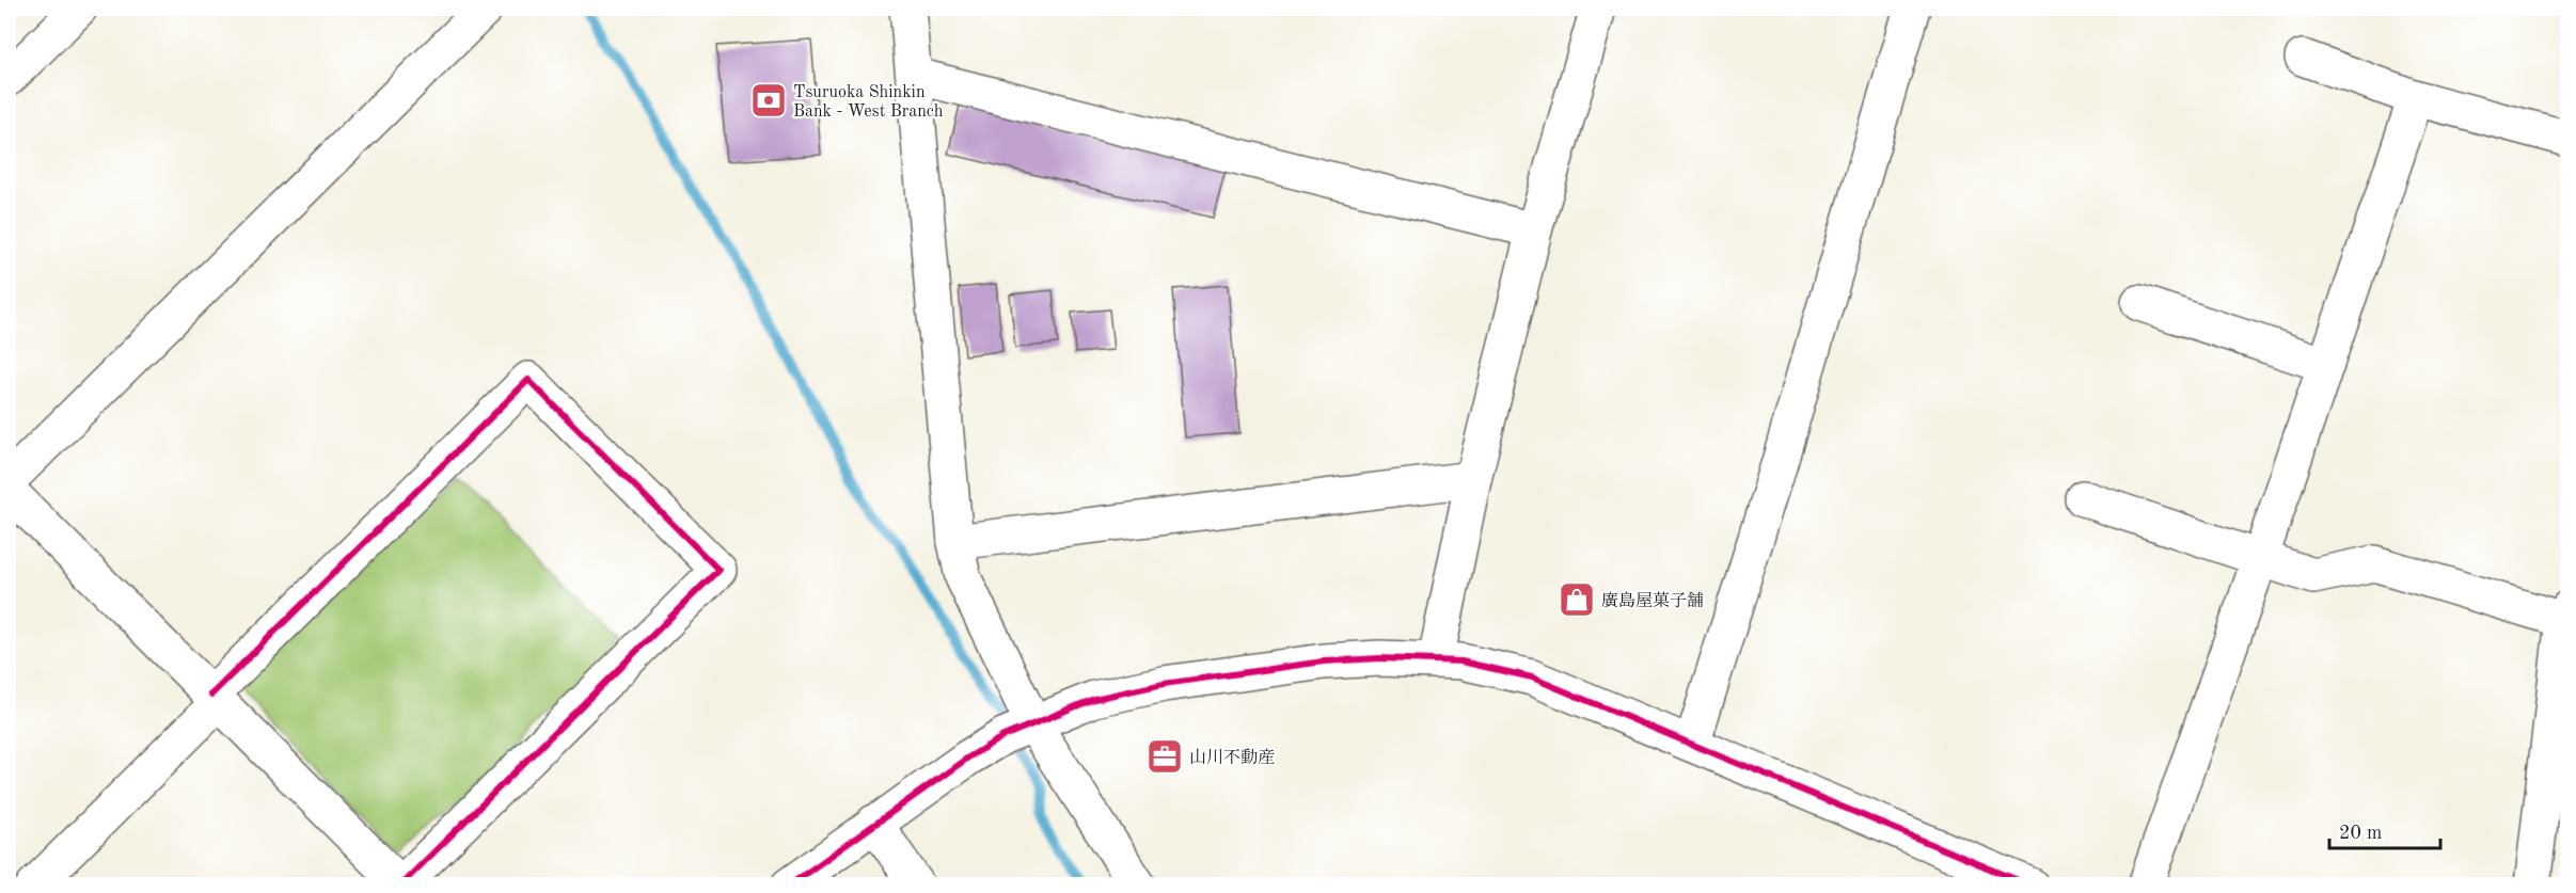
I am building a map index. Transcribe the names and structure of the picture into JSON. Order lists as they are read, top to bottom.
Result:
{
  "places": {
    "bank": ["Tsuruoka Shinkin Bank - West Branch"],
    "shop": ["廣島屋菓子舗"],
    "office": ["山川不動産"]
  },
  "scale_bar": "20 m"
}
